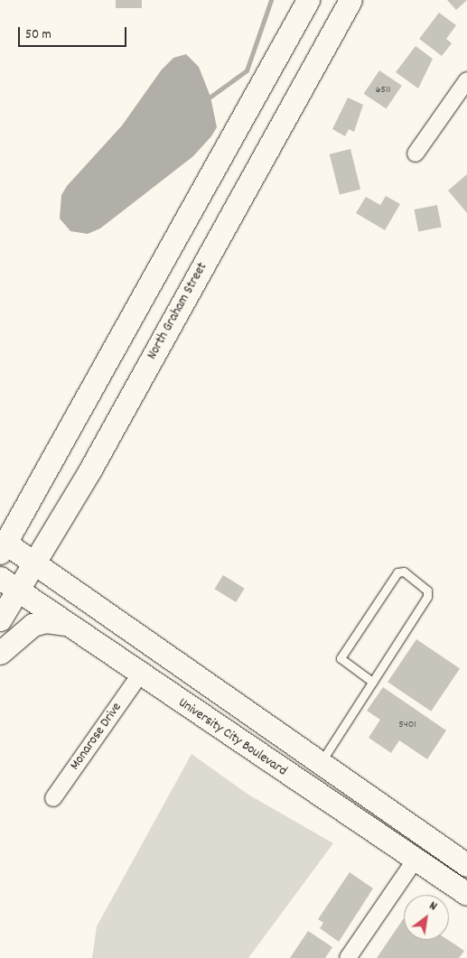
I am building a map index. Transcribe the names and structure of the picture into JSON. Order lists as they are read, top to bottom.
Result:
{
  "streets": {
    "main road": ["North Graham Street", "University City Boulevard"],
    "street": ["Monarose Drive"]
  },
  "crossings": [
    ["North Graham Street", "University City Boulevard"],
    ["Monarose Drive", "University City Boulevard"]
  ],
  "house_numbers": ["6511", "5401"],
  "scale_bar": "50 m",
  "north": "top right"
}
